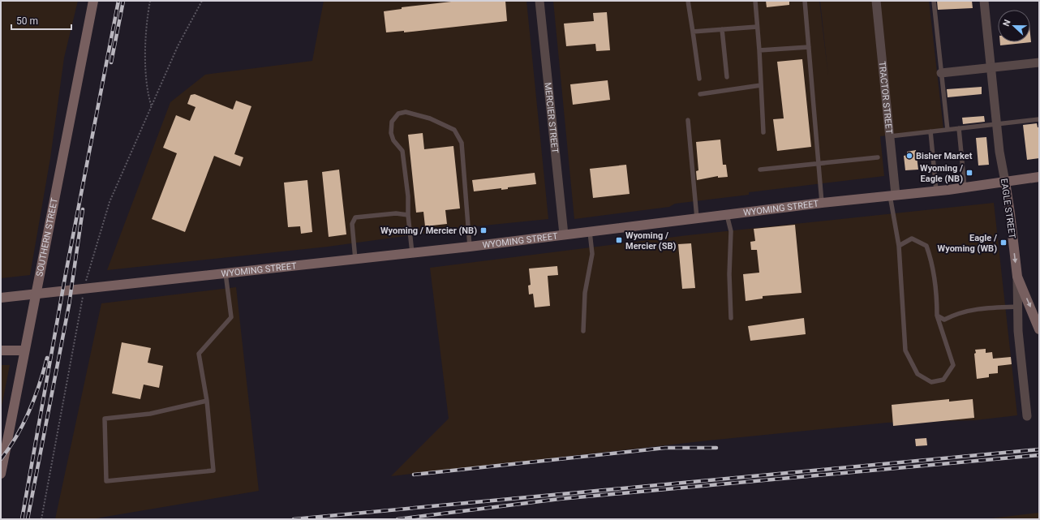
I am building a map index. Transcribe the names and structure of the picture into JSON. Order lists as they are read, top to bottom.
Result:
{
  "streets": {
    "main road": ["WYOMING STREET", "EAGLE STREET", "SOUTHERN STREET"],
    "street": ["TRACTOR STREET", "MERCIER STREET"]
  },
  "crossings": [
    ["TRACTOR STREET", "WYOMING STREET"],
    ["MERCIER STREET", "WYOMING STREET"],
    ["WYOMING STREET", "EAGLE STREET"]
  ],
  "places": {
    "other": ["Bisher Market"],
    "transit": [
      "Wyoming / Eagle (NB)",
      "Wyoming / Mercier (NB)",
      "Wyoming / Mercier (SB)",
      "Eagle / Wyoming (WB)"
    ]
  },
  "scale_bar": "50 m",
  "north": "left"
}
